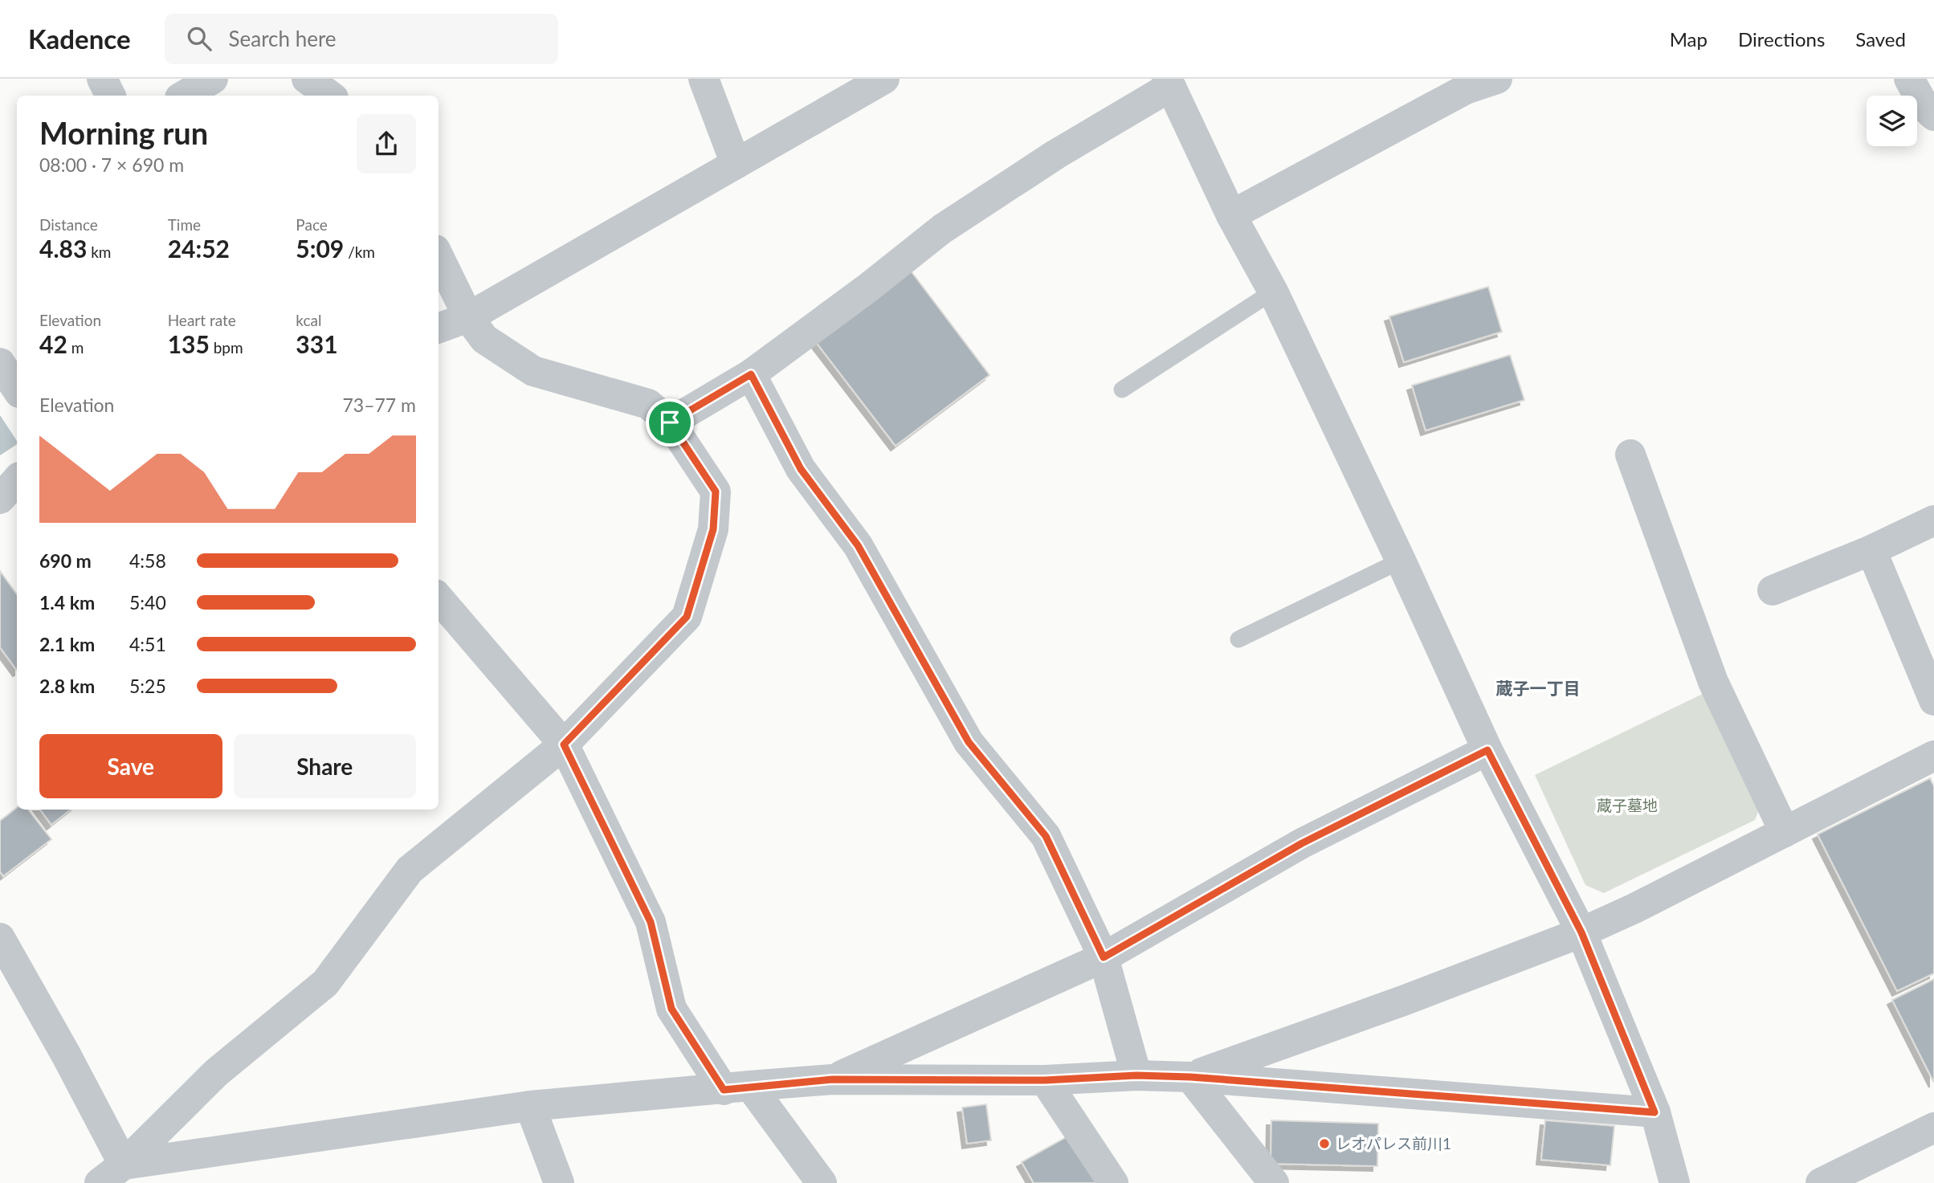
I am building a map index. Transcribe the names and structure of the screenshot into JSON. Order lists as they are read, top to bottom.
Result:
{
  "districts": ["蔵子一丁目"],
  "parks": ["蔵子墓地"],
  "places": ["レオパレス前川1"],
  "page": {
    "header": "Kadence",
    "search": "Search here",
    "nav": ["Map", "Directions", "Saved"],
    "heading": ["Morning run", "08:00 · 7 × 690 m"],
    "stats": [
      ["Distance", "4.83 km"],
      ["Time", "24:52"],
      ["Pace", "5:09 /km"],
      ["Elevation", "42 m"],
      ["Heart rate", "135 bpm"],
      ["kcal", "331"]
    ],
    "chart": ["Elevation", "73–77 m"],
    "list": [
      {
        "name": "690 m",
        "note": "4:58"
      },
      {
        "name": "1.4 km",
        "note": "5:40"
      },
      {
        "name": "2.1 km",
        "note": "4:51"
      },
      {
        "name": "2.8 km",
        "note": "5:25"
      }
    ],
    "buttons": ["Save", "Share"]
  }
}
